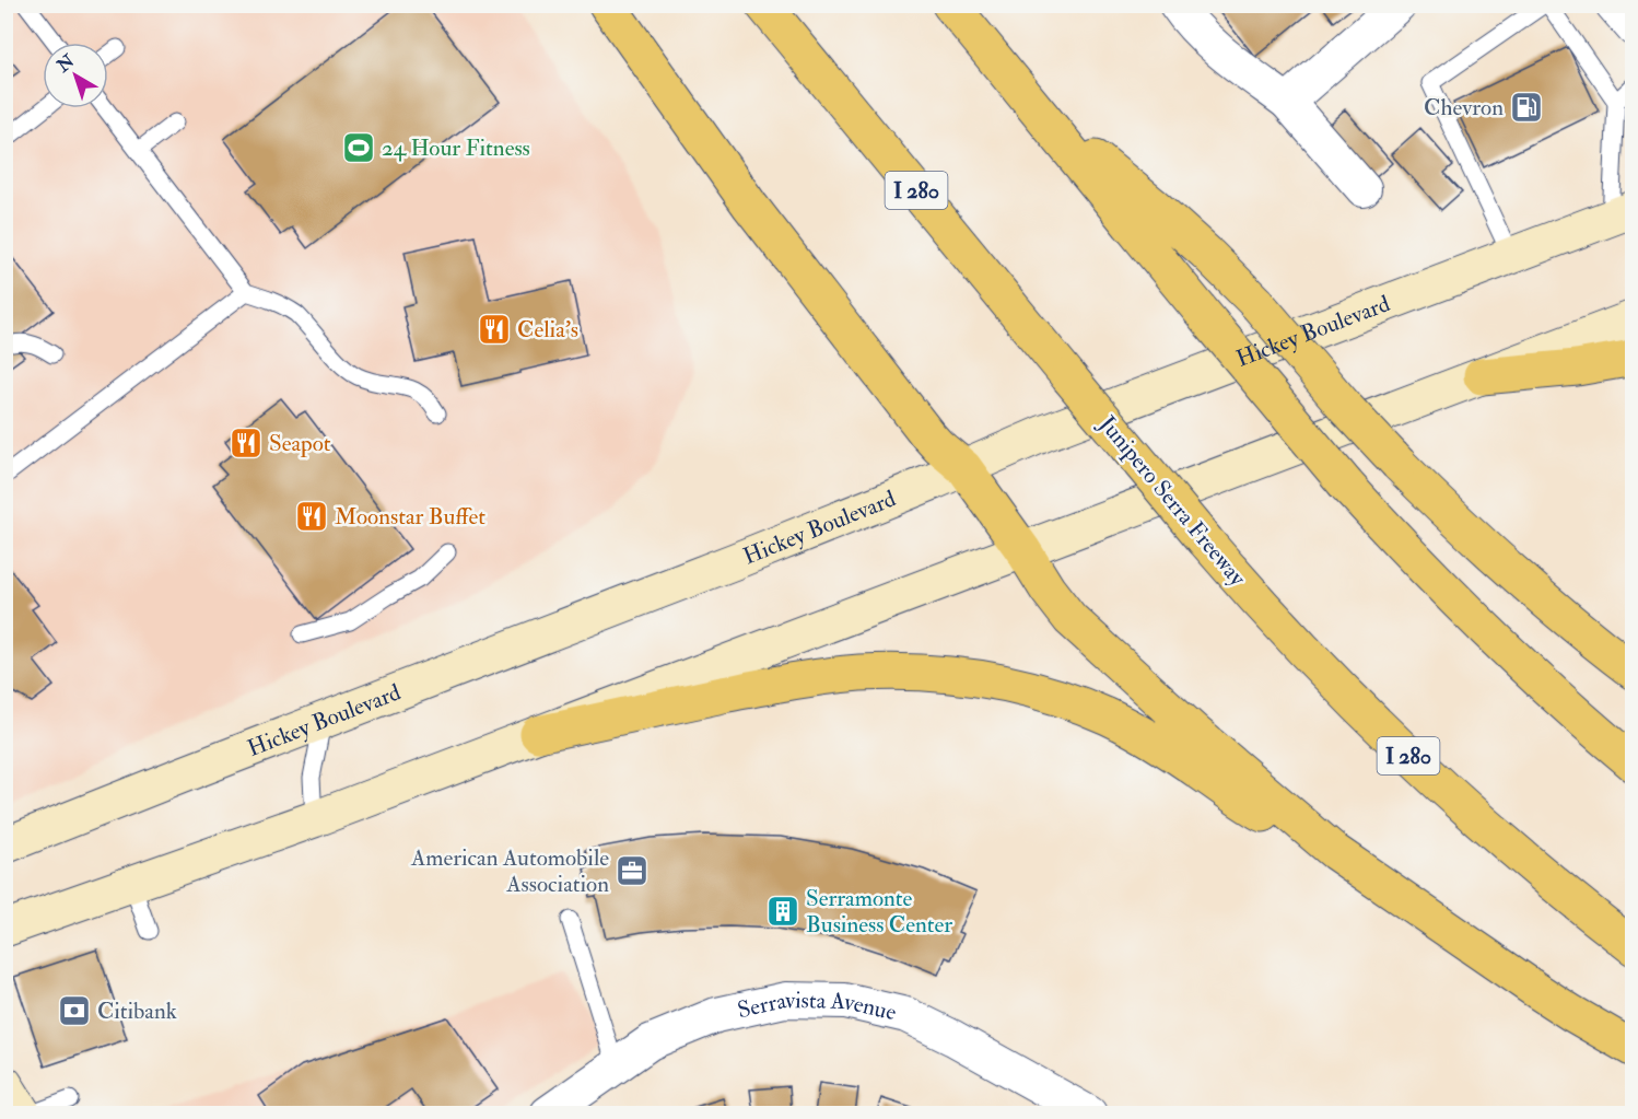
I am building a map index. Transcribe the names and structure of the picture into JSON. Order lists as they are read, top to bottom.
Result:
{
  "streets": {
    "highway": ["I 280", "Junipero Serra Freeway"],
    "main road": ["Hickey Boulevard"],
    "street": ["Serravista Avenue"]
  },
  "places": {
    "fuel station": ["Chevron"],
    "sports": ["24 Hour Fitness"],
    "restaurant": ["Celia's", "Seapot", "Moonstar Buffet"],
    "office": ["American Automobile Association"],
    "building": ["Serramonte Business Center"],
    "bank": ["Citibank"]
  },
  "north": "top left"
}
